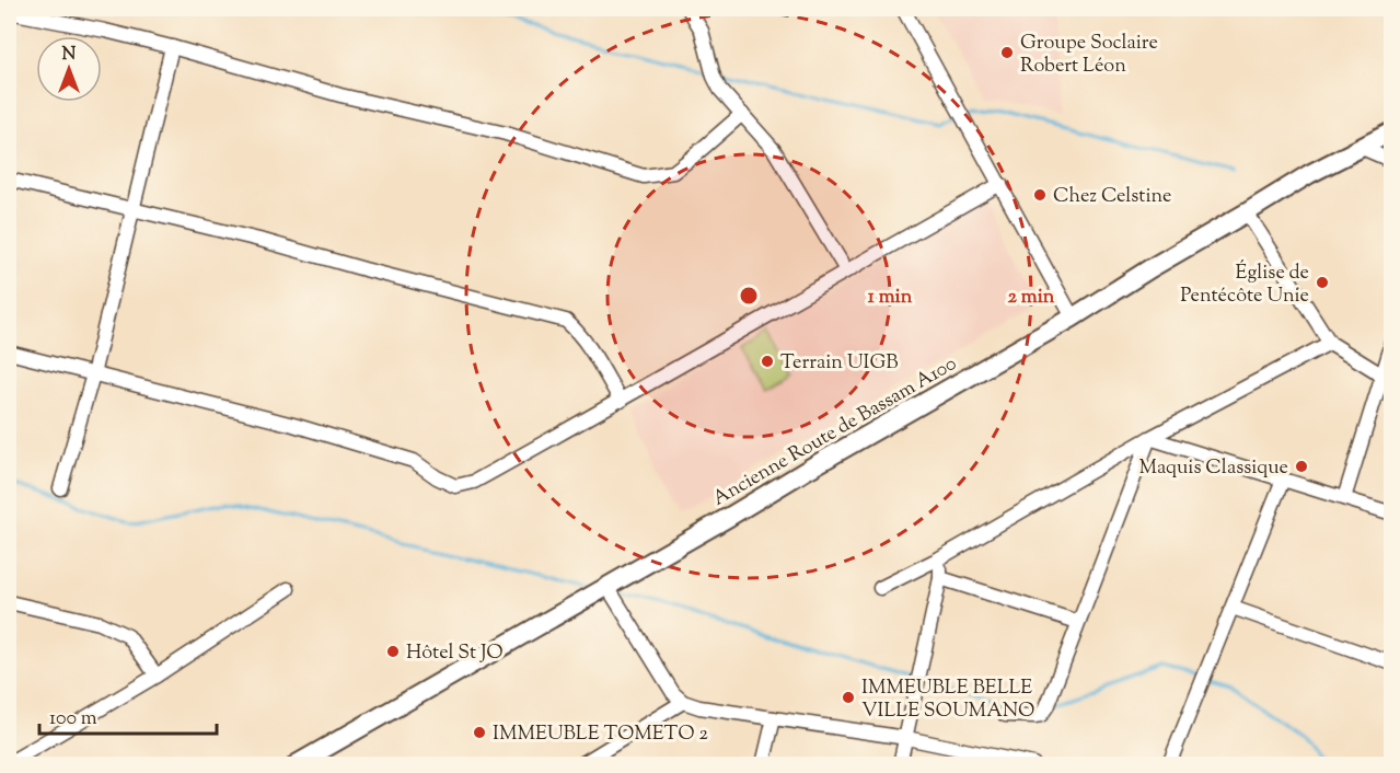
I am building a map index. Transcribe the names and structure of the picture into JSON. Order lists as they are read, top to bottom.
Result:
{
  "streets": {
    "main road": ["Ancienne Route de Bassam A100"]
  },
  "places": [
    "Groupe Soclaire Robert Léon",
    "Chez Celstine",
    "Église de Pentécôte Unie",
    "Terrain UIGB",
    "Maquis Classique",
    "Hôtel St JO",
    "IMMEUBLE BELLE VILLE SOUMANO",
    "IMMEUBLE TOMETO 2"
  ],
  "scale_bar": "100 m",
  "north": "top",
  "rings": ["1 min", "2 min"]
}
